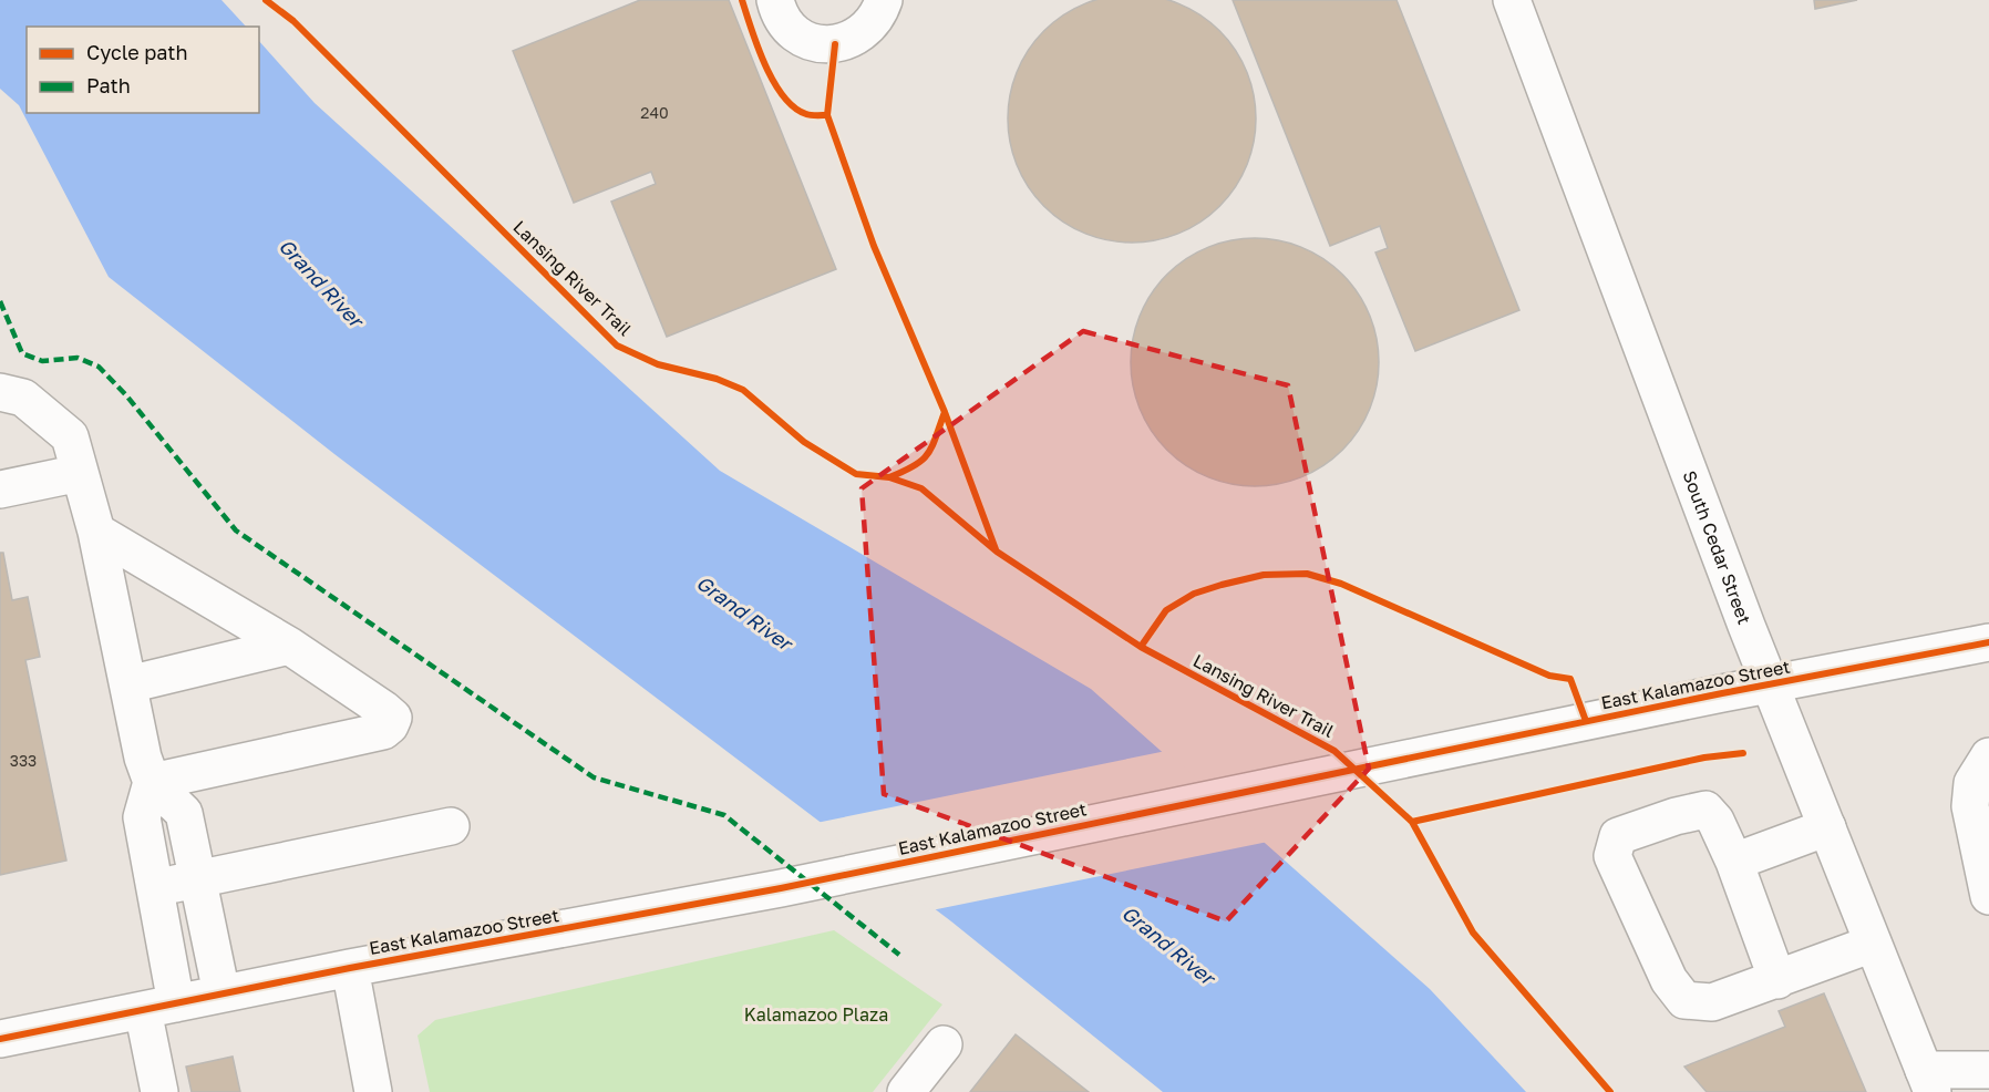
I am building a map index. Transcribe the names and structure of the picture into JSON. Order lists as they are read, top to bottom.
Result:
{
  "streets": {
    "street": ["South Cedar Street", "East Kalamazoo Street"],
    "cycle path": ["Lansing River Trail"]
  },
  "crossings": [
    ["South Cedar Street", "East Kalamazoo Street"]
  ],
  "water": ["Grand River"],
  "parks": ["Kalamazoo Plaza"],
  "house_numbers": ["240", "333"],
  "legend": ["Cycle path", "Path"]
}
